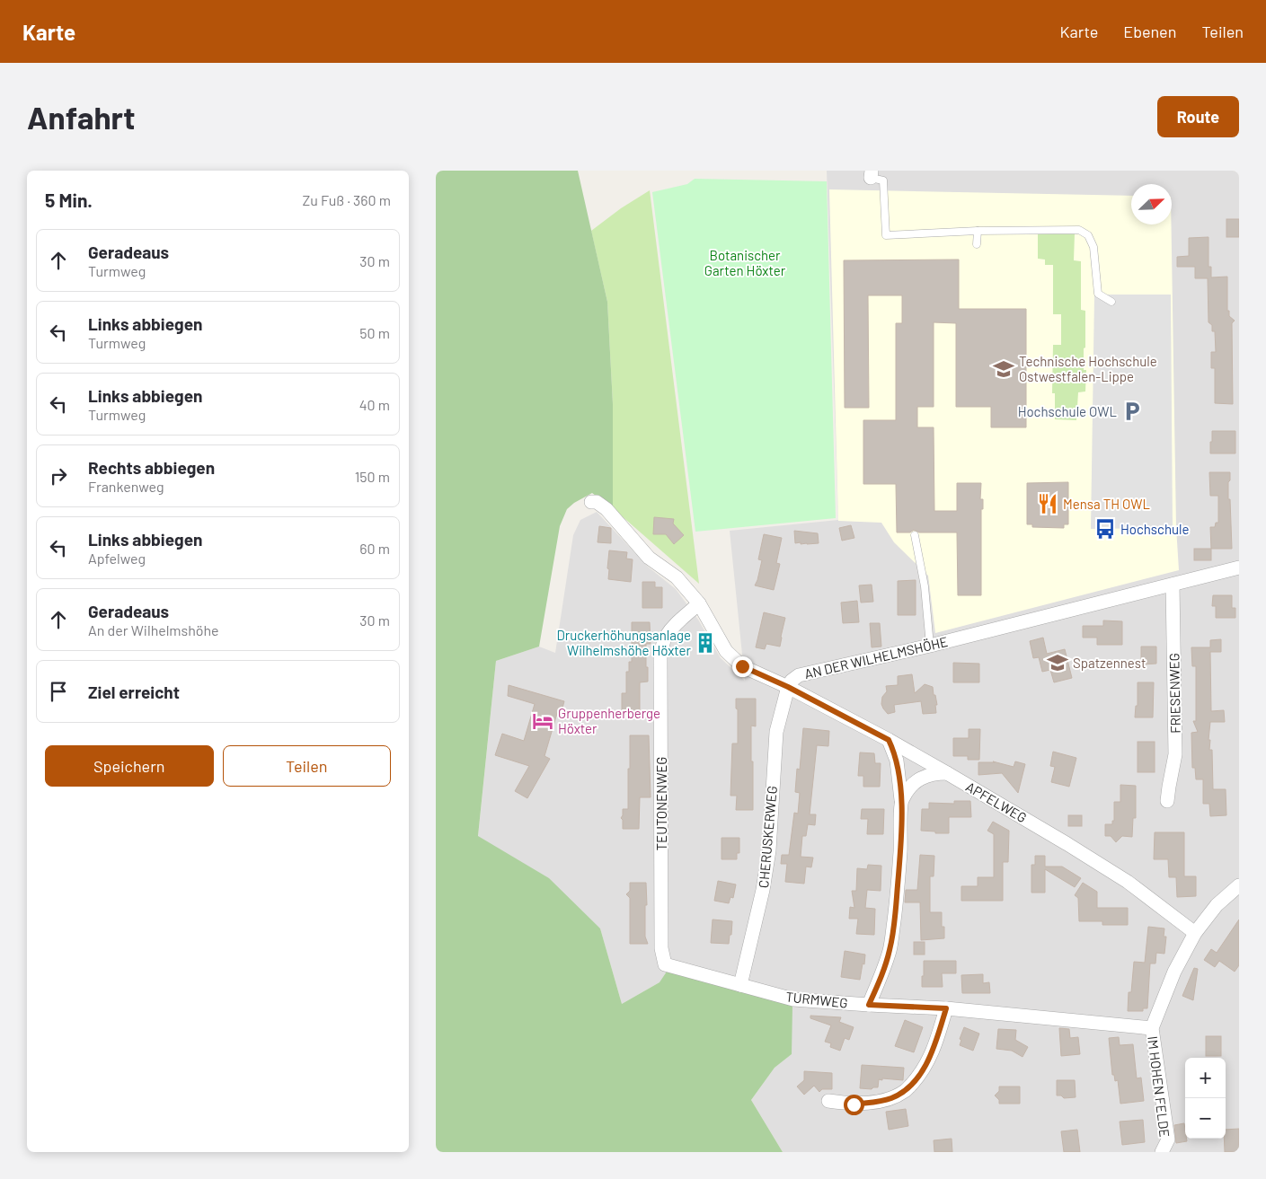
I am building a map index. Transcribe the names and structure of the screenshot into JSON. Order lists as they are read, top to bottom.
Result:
{
  "streets": {
    "street": [
      "AN DER WILHELMSHÖHE",
      "FRIESENWEG",
      "APFELWEG",
      "TEUTONENWEG",
      "CHERUSKERWEG",
      "TURMWEG",
      "IM HOHEN FELDE"
    ]
  },
  "crossings": [
    ["AN DER WILHELMSHÖHE", "FRIESENWEG"],
    ["AN DER WILHELMSHÖHE", "APFELWEG"],
    ["AN DER WILHELMSHÖHE", "TEUTONENWEG"],
    ["AN DER WILHELMSHÖHE", "CHERUSKERWEG"],
    ["APFELWEG", "CHERUSKERWEG"],
    ["APFELWEG", "IM HOHEN FELDE"],
    ["TEUTONENWEG", "TURMWEG"],
    ["CHERUSKERWEG", "TURMWEG"],
    ["TURMWEG", "IM HOHEN FELDE"]
  ],
  "parks": ["Botanischer Garten Höxter"],
  "places": {
    "school or university": ["Technische Hochschule Ostwestfalen-Lippe", "Spatzennest"],
    "parking": ["Hochschule OWL"],
    "restaurant": ["Mensa TH OWL"],
    "bus stop": ["Hochschule"],
    "building": ["Druckerhöhungsanlage Wilhelmshöhe Höxter"],
    "hotel": ["Gruppenherberge Höxter"]
  },
  "north": "top right",
  "page": {
    "header": "Karte",
    "nav": ["Karte", "Ebenen", "Teilen"],
    "buttons": [
      "Route",
      ["Speichern", "Teilen"]
    ],
    "title": "Anfahrt",
    "heading": ["5 Min.", "Zu Fuß · 360 m"],
    "list": [
      ["Geradeaus", "Turmweg", "30 m"],
      ["Links abbiegen", "Turmweg", "50 m"],
      ["Links abbiegen", "Turmweg", "40 m"],
      ["Rechts abbiegen", "Frankenweg", "150 m"],
      ["Links abbiegen", "Apfelweg", "60 m"],
      ["Geradeaus", "An der Wilhelmshöhe", "30 m"],
      "Ziel erreicht"
    ],
    "map_buttons": ["+", "−"]
  }
}
